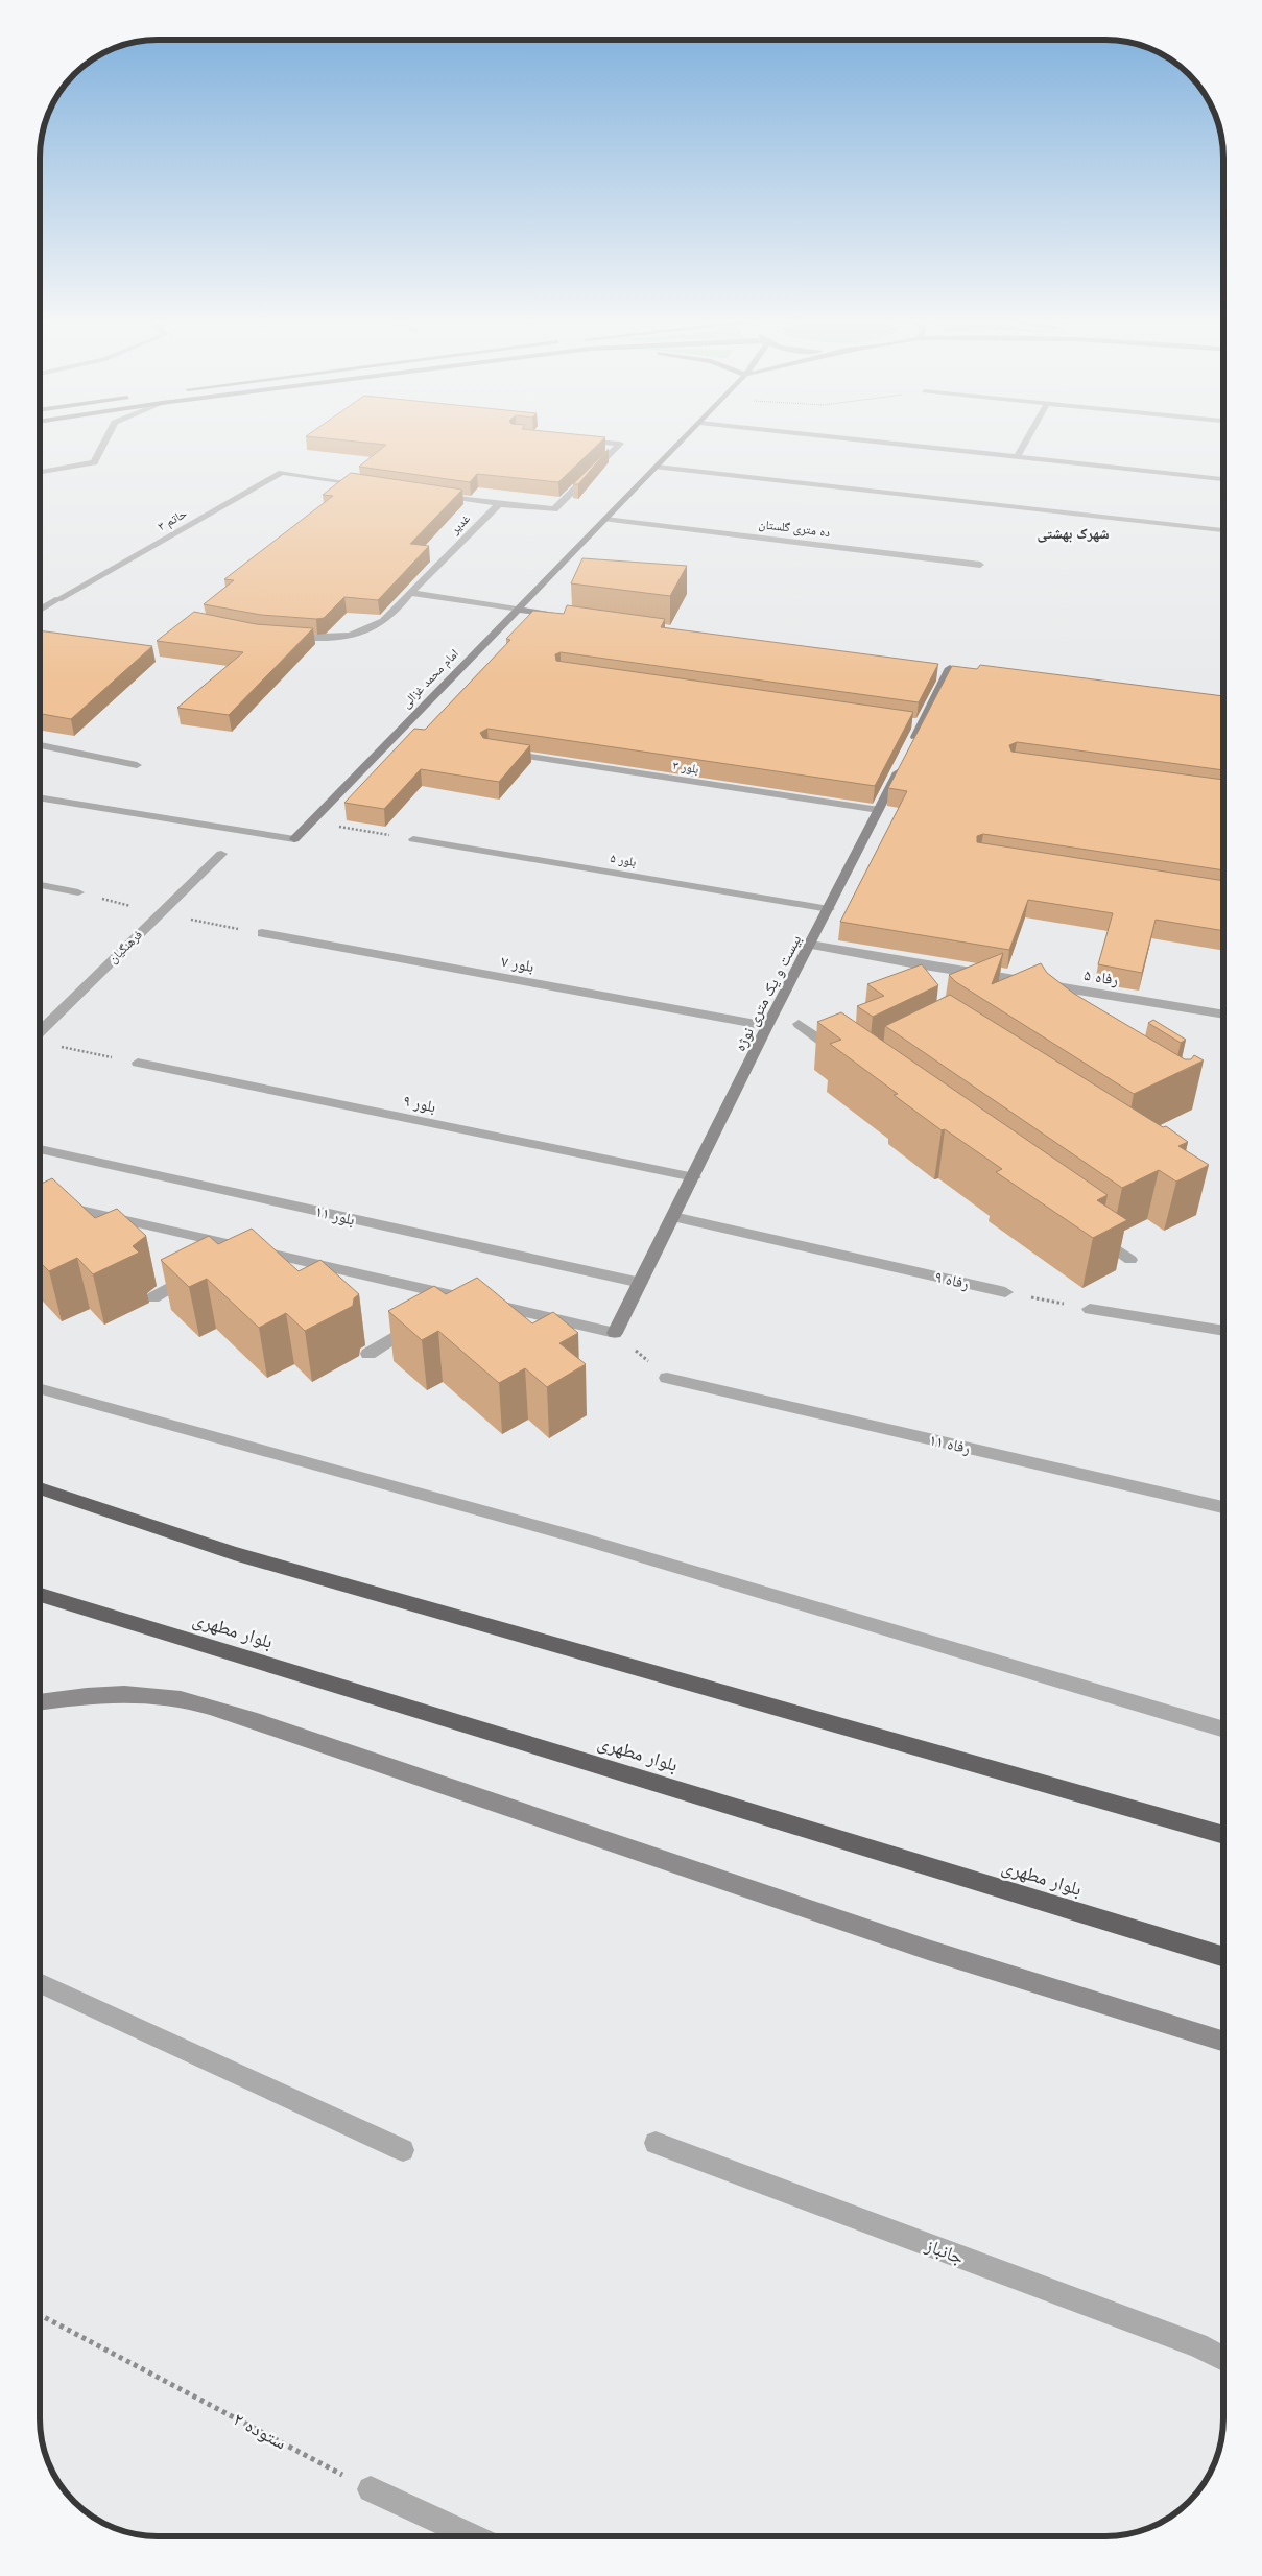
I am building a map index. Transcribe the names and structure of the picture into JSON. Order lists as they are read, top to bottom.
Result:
{
  "streets": {
    "highway": ["بلوار مطهری"],
    "street": [
      "حاتم ۳",
      "غدیر",
      "ده متری گلستان",
      "امام محمد غزالی",
      "بلور ۳",
      "بلور ۵",
      "فرهنگیان",
      "بلور ۷",
      "رفاه ۵",
      "بیست و یک متری نوژه",
      "بلور ۹",
      "بلور ۱۱",
      "رفاه ۹",
      "رفاه ۱۱",
      "جانباز"
    ],
    "path": ["ستوده ۲"]
  },
  "crossings": [
    ["ده متری گلستان", "امام محمد غزالی"],
    ["بلور ۳", "بیست و یک متری نوژه"],
    ["بلور ۵", "بیست و یک متری نوژه"],
    ["بلور ۷", "بیست و یک متری نوژه"],
    ["رفاه ۵", "بیست و یک متری نوژه"],
    ["بیست و یک متری نوژه", "بلور ۹"],
    ["بیست و یک متری نوژه", "بلور ۱۱"],
    ["بیست و یک متری نوژه", "رفاه ۹"]
  ],
  "districts": ["شهرک بهشتی"]
}
